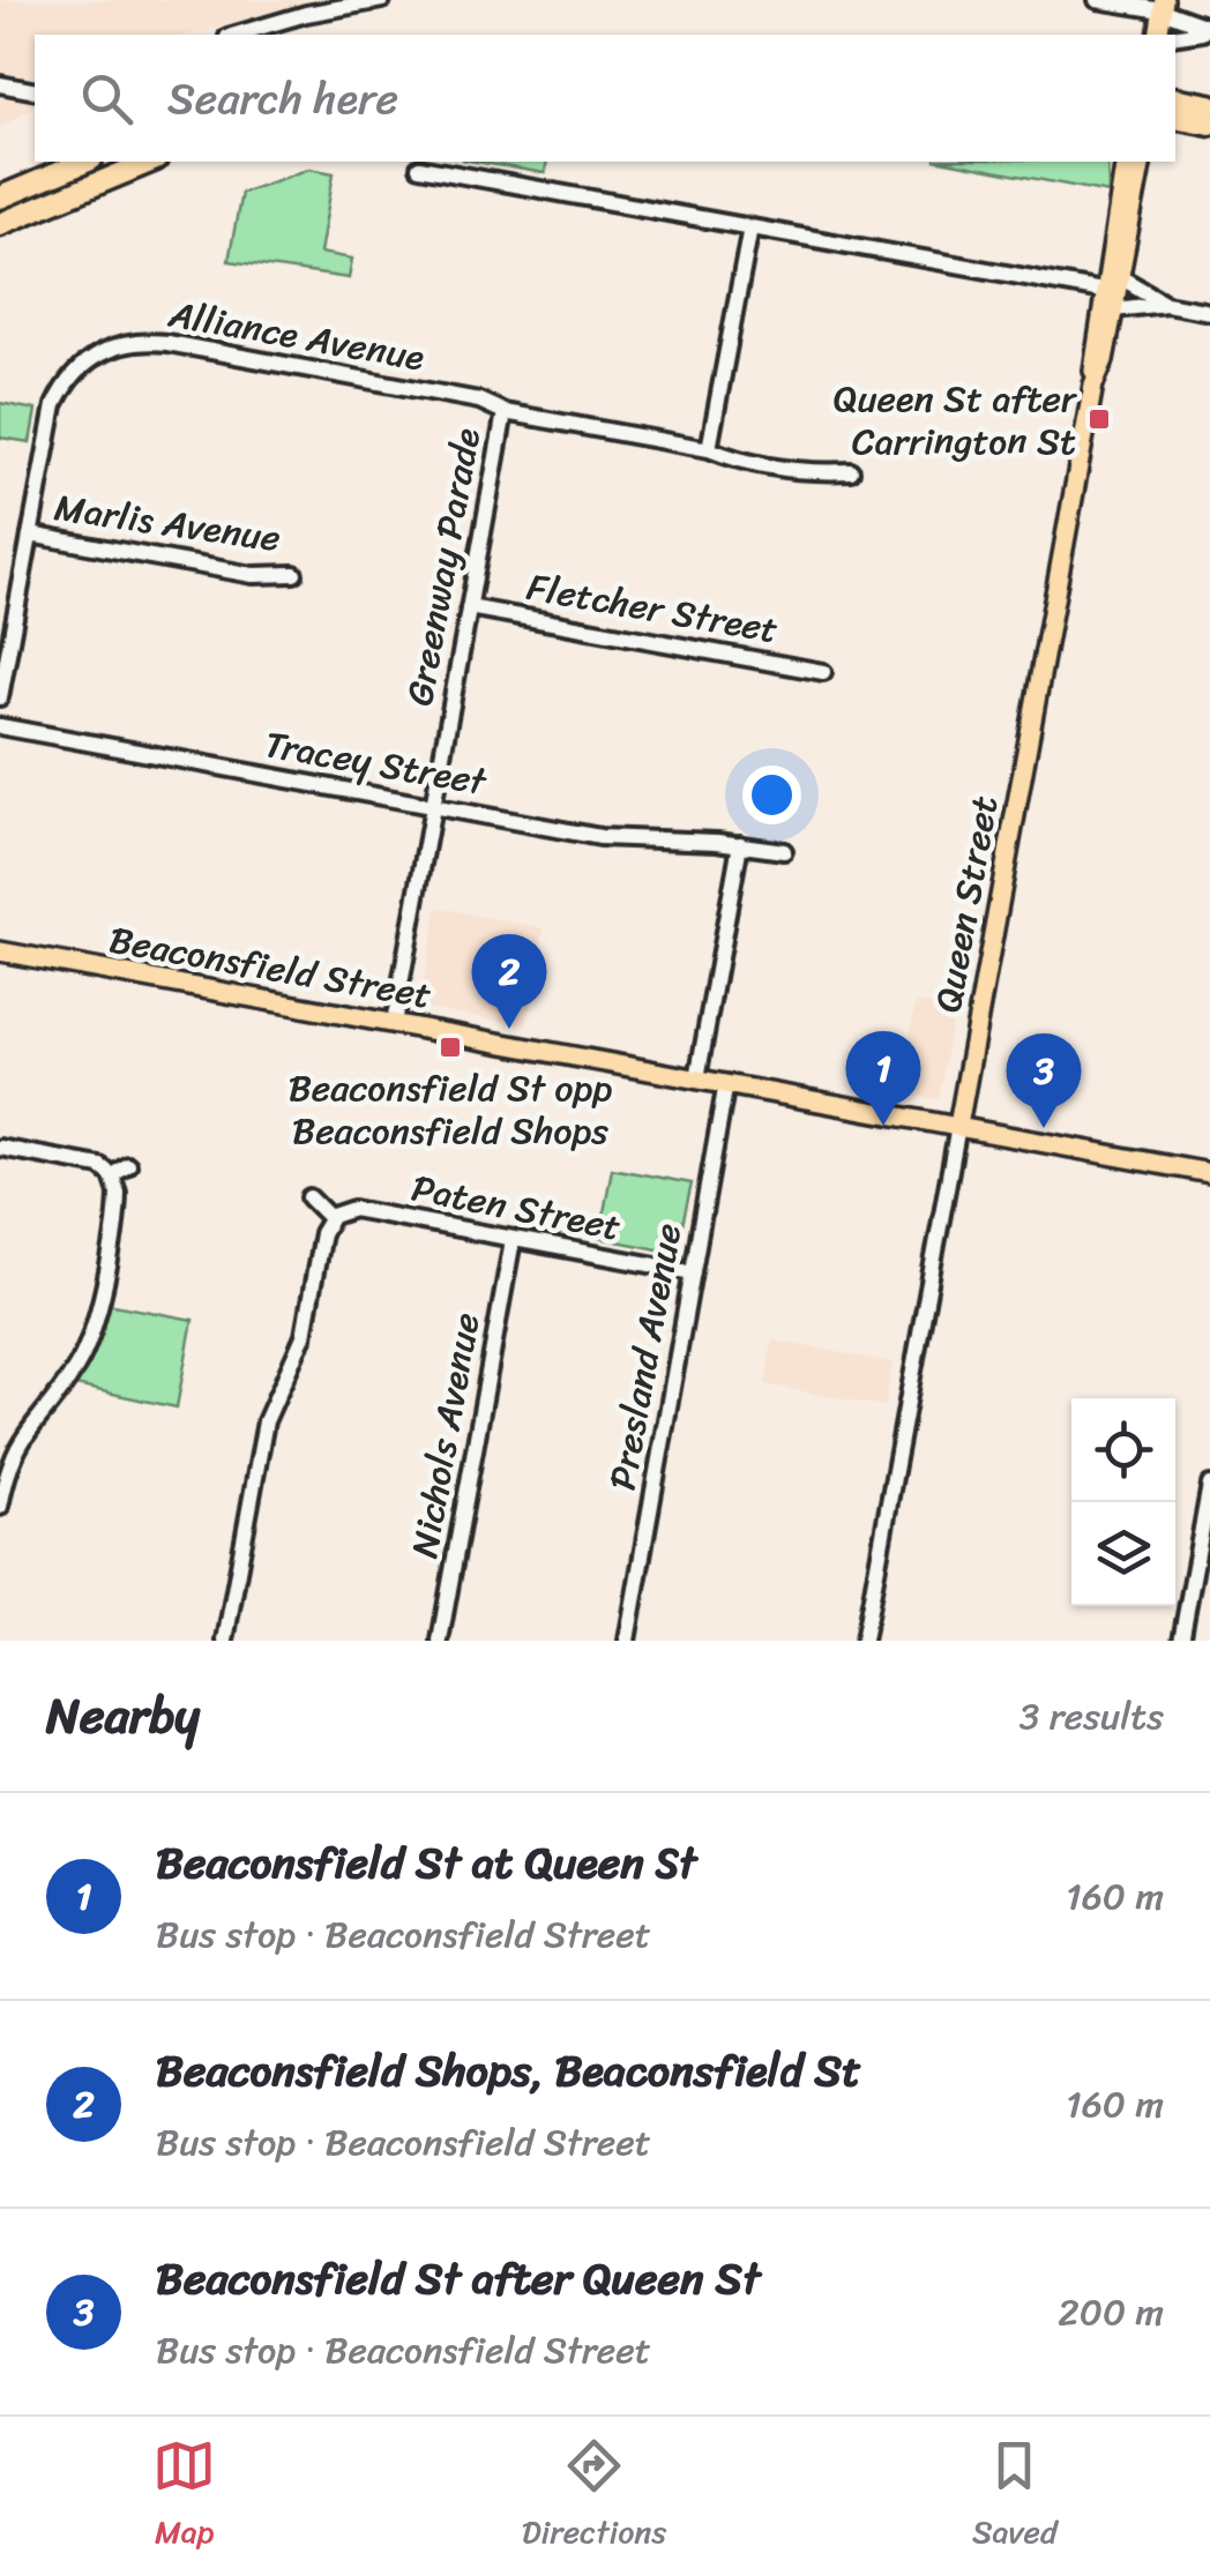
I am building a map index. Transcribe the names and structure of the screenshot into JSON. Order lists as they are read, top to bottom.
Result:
{
  "streets": {
    "main road": ["Queen Street", "Beaconsfield Street"],
    "street": [
      "Alliance Avenue",
      "Marlis Avenue",
      "Greenway Parade",
      "Fletcher Street",
      "Tracey Street",
      "Paten Street",
      "Presland Avenue",
      "Nichols Avenue"
    ]
  },
  "crossings": [
    ["Alliance Avenue", "Marlis Avenue"],
    ["Alliance Avenue", "Greenway Parade"],
    ["Greenway Parade", "Fletcher Street"],
    ["Greenway Parade", "Tracey Street"],
    ["Greenway Parade", "Beaconsfield Street"],
    ["Queen Street", "Beaconsfield Street"],
    ["Beaconsfield Street", "Presland Avenue"],
    ["Paten Street", "Presland Avenue"],
    ["Paten Street", "Nichols Avenue"]
  ],
  "places": {
    "transit": ["Queen St after Carrington St", "Beaconsfield St opp Beaconsfield Shops"]
  },
  "page": {
    "search": "Search here",
    "pins": ["2", "1", "3"],
    "heading": ["Nearby", "3 results"],
    "list": [
      {
        "mark": "1",
        "name": "Beaconsfield St at Queen St",
        "note": "Bus stop · Beaconsfield Street",
        "value": "160 m"
      },
      {
        "mark": "2",
        "name": "Beaconsfield Shops, Beaconsfield St",
        "note": "Bus stop · Beaconsfield Street",
        "value": "160 m"
      },
      {
        "mark": "3",
        "name": "Beaconsfield St after Queen St",
        "note": "Bus stop · Beaconsfield Street",
        "value": "200 m"
      }
    ],
    "nav": ["Map", "Directions", "Saved"]
  }
}
